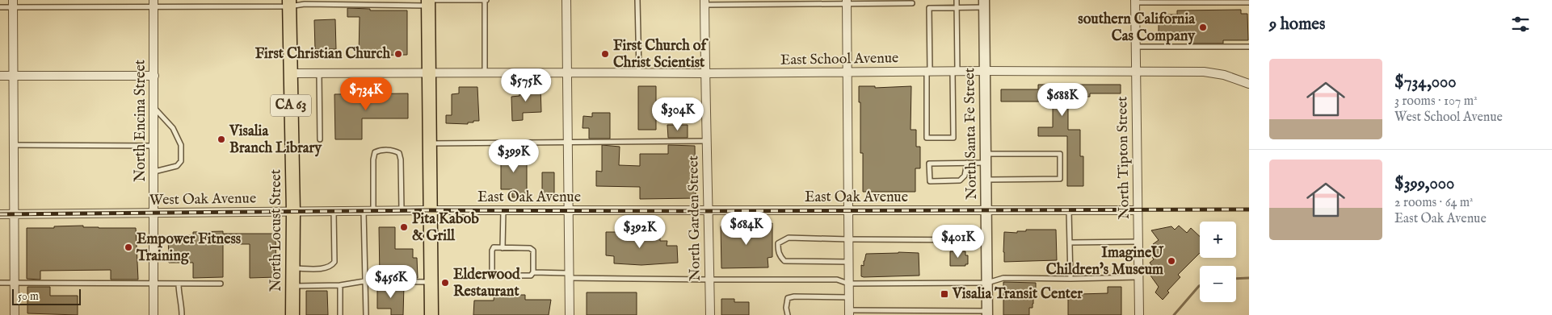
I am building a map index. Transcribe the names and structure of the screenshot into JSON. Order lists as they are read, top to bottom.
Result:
{
  "streets": {
    "main road": ["CA 63", "North Locust Street"],
    "street": [
      "East School Avenue",
      "North Encina Street",
      "North Santa Fe Street",
      "North Tipton Street",
      "East Oak Avenue",
      "West Oak Avenue",
      "North Garden Street"
    ]
  },
  "crossings": [
    ["East School Avenue", "North Santa Fe Street"],
    ["East School Avenue", "North Tipton Street"],
    ["East School Avenue", "North Garden Street"],
    ["East School Avenue", "North Locust Street"],
    ["North Encina Street", "West Oak Avenue"],
    ["North Santa Fe Street", "East Oak Avenue"],
    ["North Tipton Street", "East Oak Avenue"],
    ["East Oak Avenue", "West Oak Avenue"],
    ["East Oak Avenue", "North Garden Street"],
    ["West Oak Avenue", "North Locust Street"]
  ],
  "places": {
    "other": [
      "southern California Cas Company",
      "First Christian Church",
      "First Church of Christ Scientist",
      "Visalia Branch Library",
      "Pita Kabob & Grill",
      "Empower Fitness Training",
      "ImagineU Children's Museum",
      "Elderwood Restaurant"
    ],
    "transit": ["Visalia Transit Center"]
  },
  "scale_bar": "50 m",
  "page": {
    "heading": "9 homes",
    "list": [
      {
        "name": "$734,000",
        "note": "3 rooms · 107 m² · West School Avenue"
      },
      {
        "name": "$399,000",
        "note": "2 rooms · 64 m² · East Oak Avenue"
      }
    ],
    "price": [
      "$575K",
      "$734K",
      "$688K",
      "$304K",
      "$399K",
      "$684K",
      "$392K",
      "$401K",
      "$456K"
    ],
    "map_buttons": ["+", "−"],
    "scale": "50 m"
  }
}
